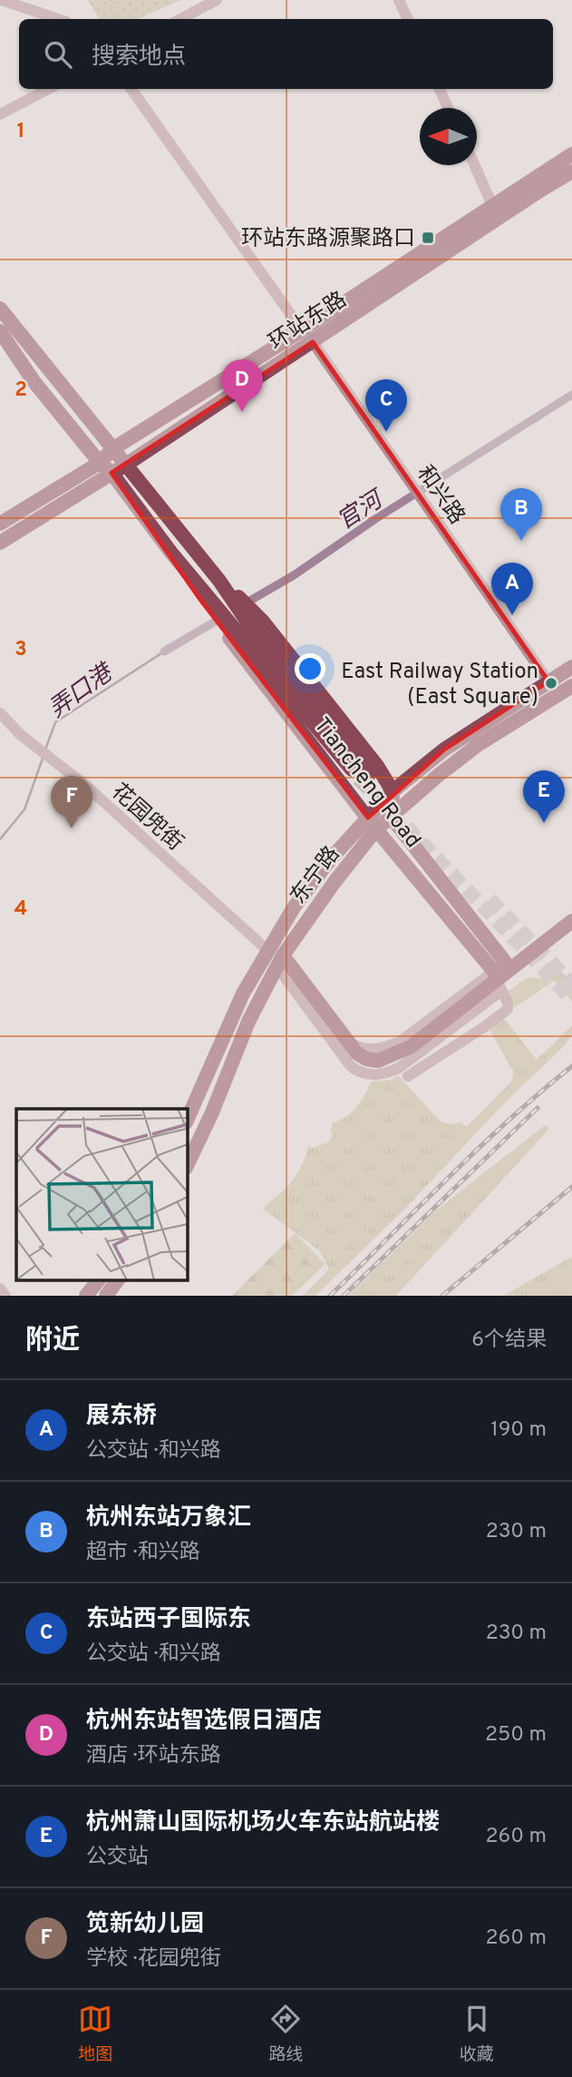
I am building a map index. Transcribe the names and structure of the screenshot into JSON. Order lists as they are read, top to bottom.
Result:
{
  "streets": {
    "main road": ["环站东路", "Tiancheng Road", "东宁路"],
    "street": ["和兴路", "花园兜街"]
  },
  "crossings": [
    ["环站东路", "和兴路"],
    ["环站东路", "Tiancheng Road"],
    ["和兴路", "东宁路"],
    ["Tiancheng Road", "东宁路"],
    ["花园兜街", "东宁路"]
  ],
  "water": ["官河", "弄口港"],
  "places": {
    "transit": ["环站东路源聚路口"],
    "other": ["East Railway Station (East Square)"]
  },
  "north": "left",
  "page": {
    "search": "搜索地点",
    "pins": [
      "D",
      "C",
      "B",
      "A",
      "E",
      "F"
    ],
    "heading": ["附近", "6个结果"],
    "list": [
      {
        "mark": "A",
        "name": "展东桥",
        "note": "公交站 · 和兴路",
        "value": "190 m"
      },
      {
        "mark": "B",
        "name": "杭州东站万象汇",
        "note": "超市 · 和兴路",
        "value": "230 m"
      },
      {
        "mark": "C",
        "name": "东站西子国际东",
        "note": "公交站 · 和兴路",
        "value": "230 m"
      },
      {
        "mark": "D",
        "name": "杭州东站智选假日酒店",
        "note": "酒店 · 环站东路",
        "value": "250 m"
      },
      {
        "mark": "E",
        "name": "杭州萧山国际机场火车东站航站楼",
        "note": "公交站",
        "value": "260 m"
      },
      {
        "mark": "F",
        "name": "笕新幼儿园",
        "note": "学校 · 花园兜街",
        "value": "260 m"
      }
    ],
    "nav": ["地图", "路线", "收藏"]
  },
  "grid": {
    "rows": [
      "1",
      "2",
      "3",
      "4"
    ]
  }
}
